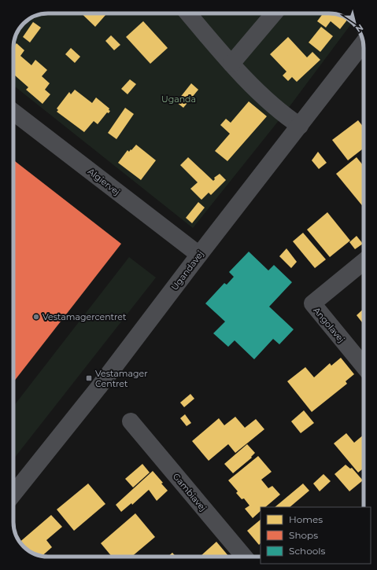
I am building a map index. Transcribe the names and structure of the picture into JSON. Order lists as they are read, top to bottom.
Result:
{
  "streets": {
    "street": [
      "Algiervej",
      "Ugandavej",
      "Angolavej",
      "Gambiavej"
    ]
  },
  "crossings": [
    ["Algiervej", "Ugandavej"]
  ],
  "parks": ["Uganda"],
  "places": {
    "other": ["Vestamagercentret"],
    "transit": ["Vestamager Centret"]
  },
  "legend": ["Homes", "Shops", "Schools"],
  "north": "bottom right"
}
